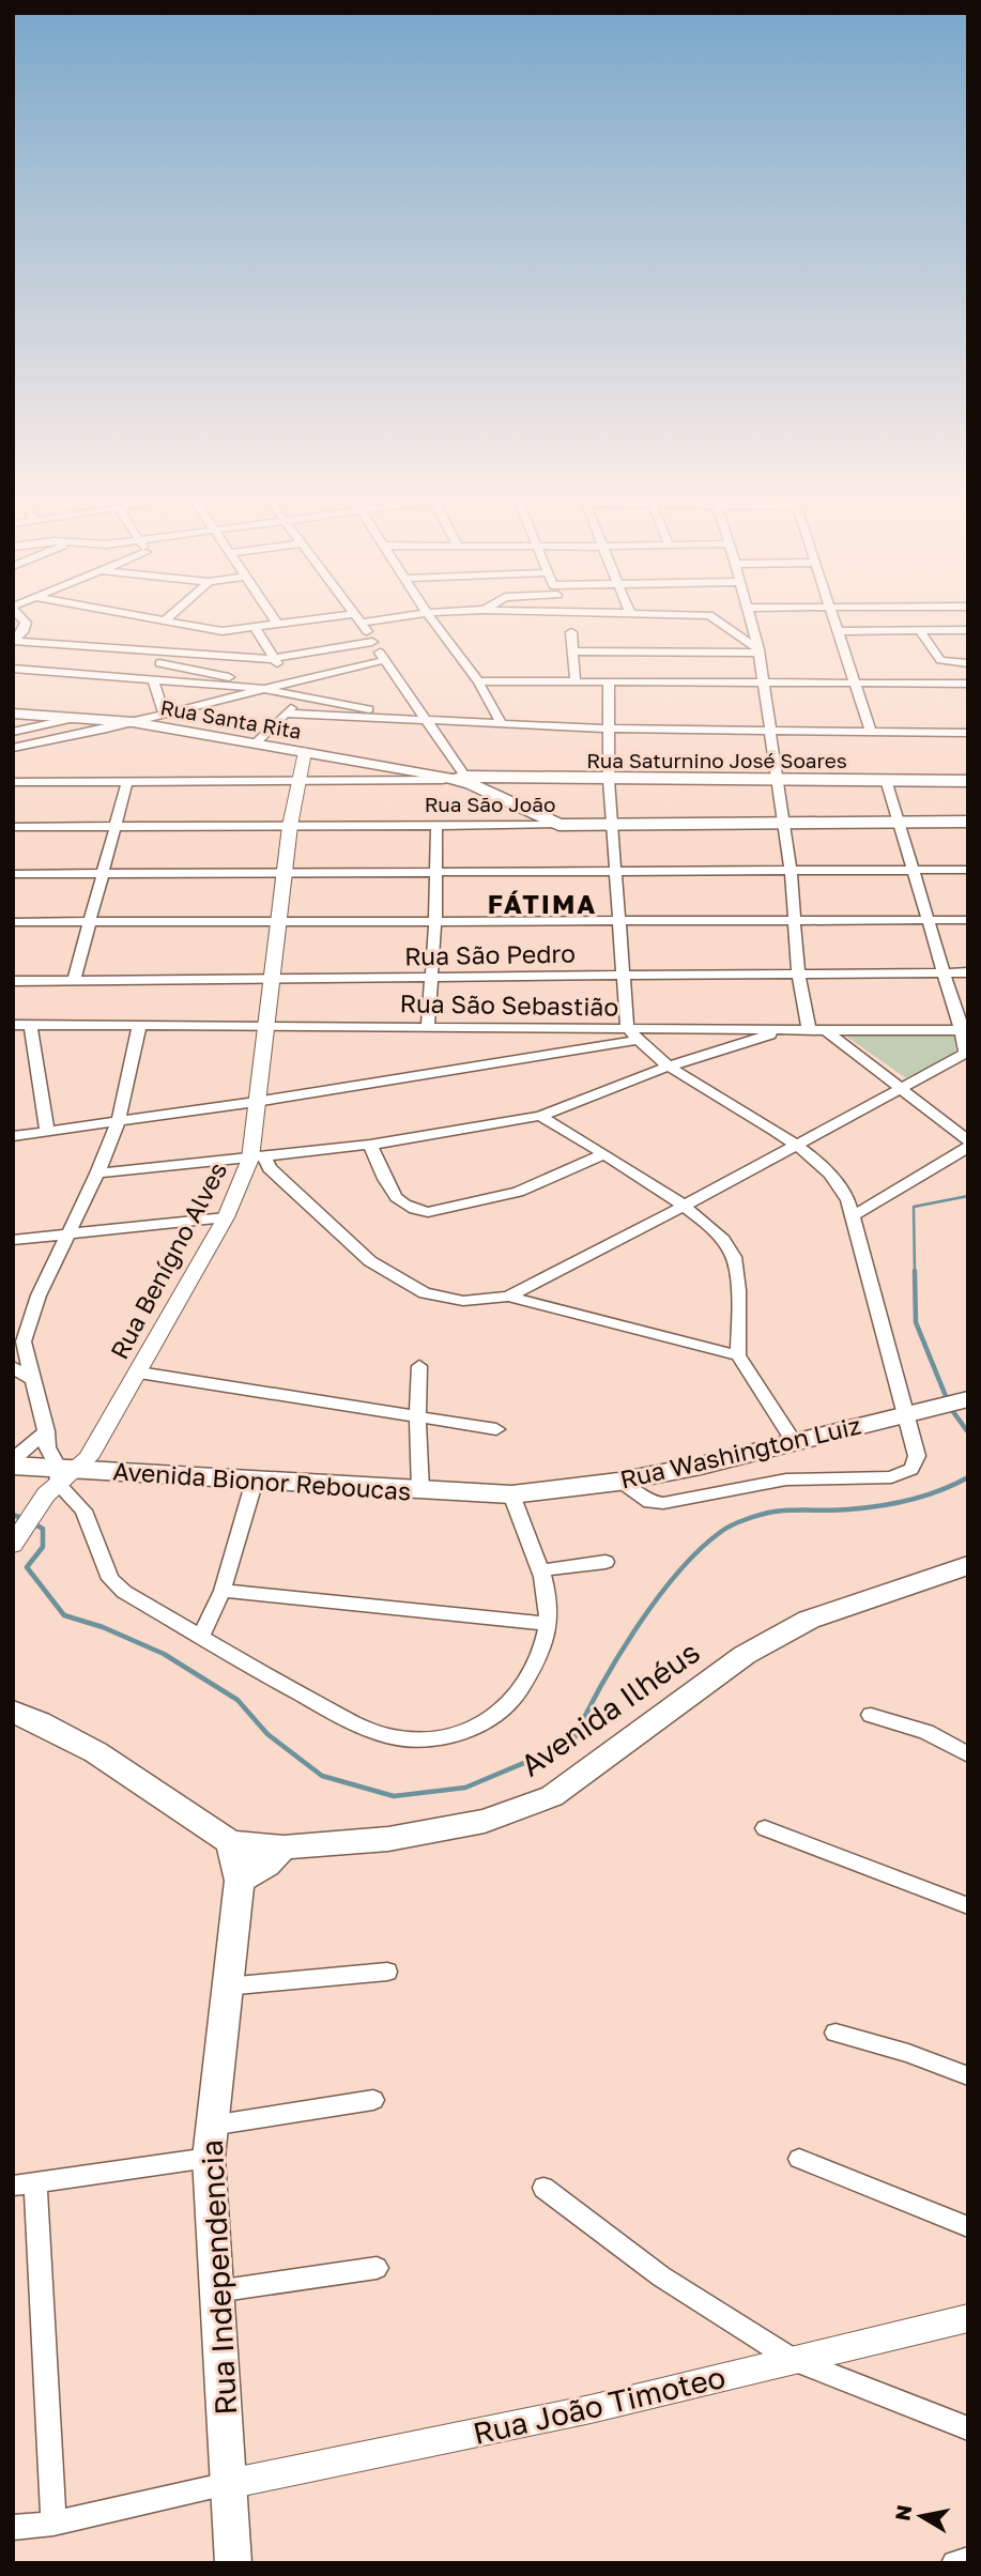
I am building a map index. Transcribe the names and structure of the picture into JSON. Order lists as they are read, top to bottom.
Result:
{
  "streets": {
    "main road": [
      "Rua Santa Rita",
      "Rua Saturnino José Soares",
      "Rua São João",
      "Rua Washington Luiz",
      "Avenida Bionor Reboucas",
      "Avenida Ilhéus",
      "Rua Independencia"
    ],
    "street": [
      "Rua São Pedro",
      "Rua São Sebastião",
      "Rua Benígno Alves",
      "Rua João Timoteo"
    ]
  },
  "crossings": [
    ["Rua Santa Rita", "Rua Saturnino José Soares"],
    ["Rua Santa Rita", "Rua Benígno Alves"],
    ["Rua Saturnino José Soares", "Rua Benígno Alves"],
    ["Rua São João", "Rua Benígno Alves"],
    ["Rua São Pedro", "Rua Benígno Alves"],
    ["Rua São Sebastião", "Rua Benígno Alves"],
    ["Rua Benígno Alves", "Avenida Bionor Reboucas"],
    ["Rua Washington Luiz", "Avenida Bionor Reboucas"],
    ["Avenida Ilhéus", "Rua Independencia"],
    ["Rua Independencia", "Rua João Timoteo"]
  ],
  "districts": ["FÁTIMA"],
  "north": "left"
}
